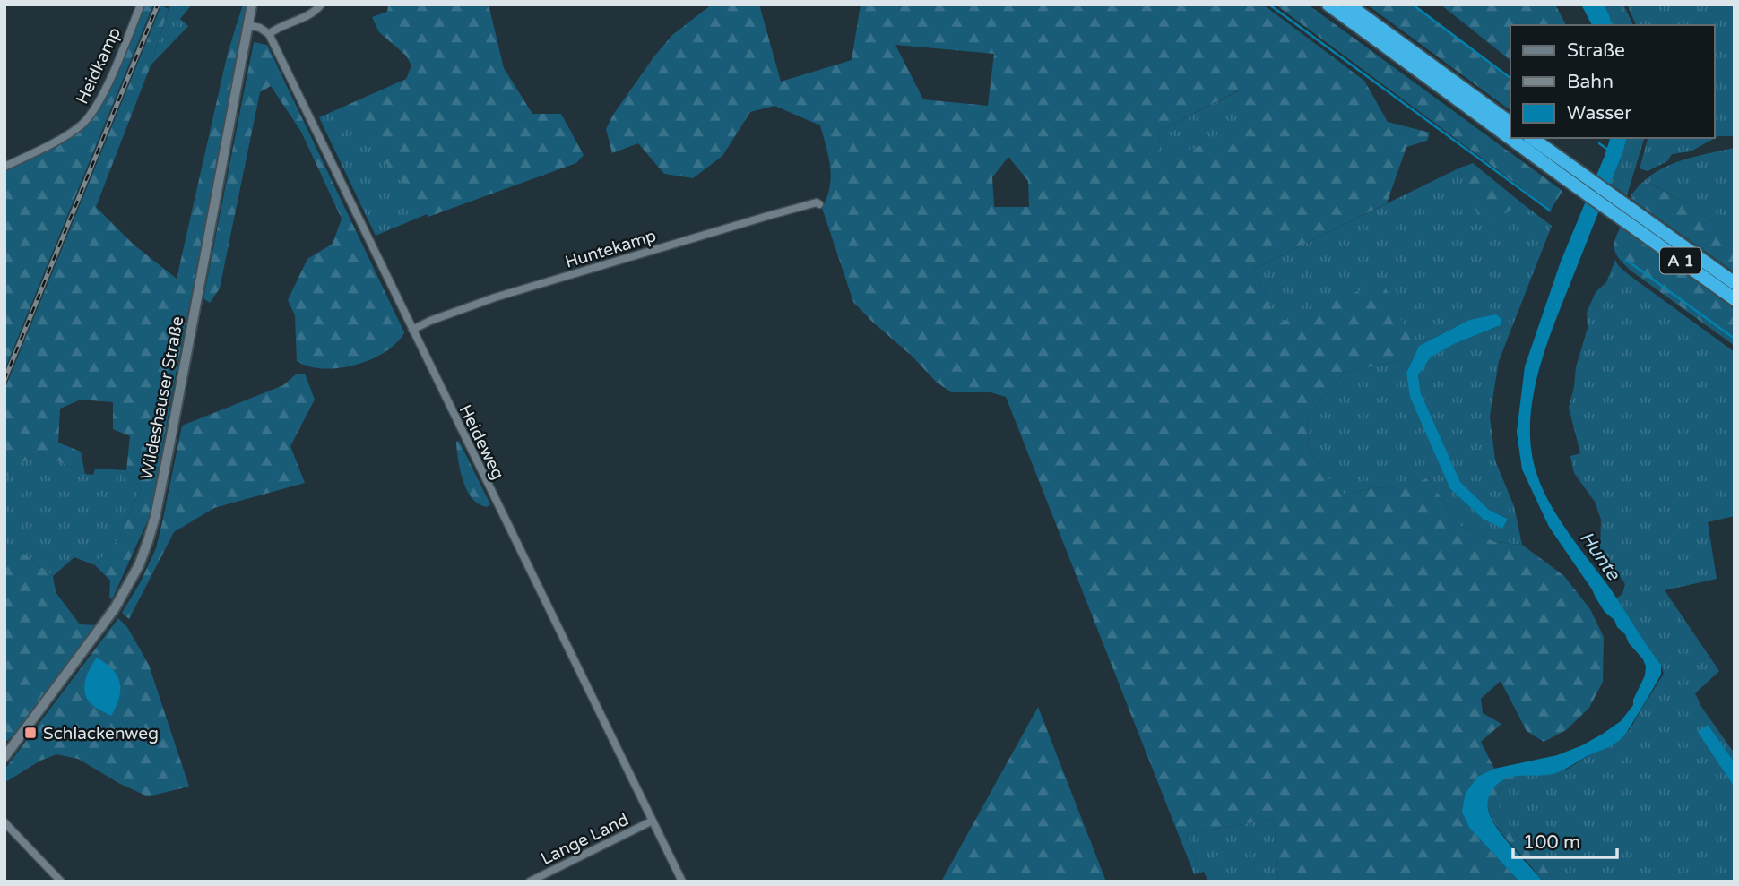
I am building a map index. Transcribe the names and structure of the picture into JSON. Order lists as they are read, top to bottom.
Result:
{
  "streets": {
    "highway": ["A 1"],
    "main road": ["Wildeshauser Straße"],
    "street": [
      "Heidkamp",
      "Huntekamp",
      "Heideweg",
      "Lange Land"
    ]
  },
  "crossings": [
    ["Huntekamp", "Heideweg"],
    ["Heideweg", "Lange Land"]
  ],
  "water": ["Hunte"],
  "places": {
    "transit": ["Schlackenweg"]
  },
  "legend": ["Straße", "Bahn", "Wasser"],
  "scale_bar": "100 m"
}
